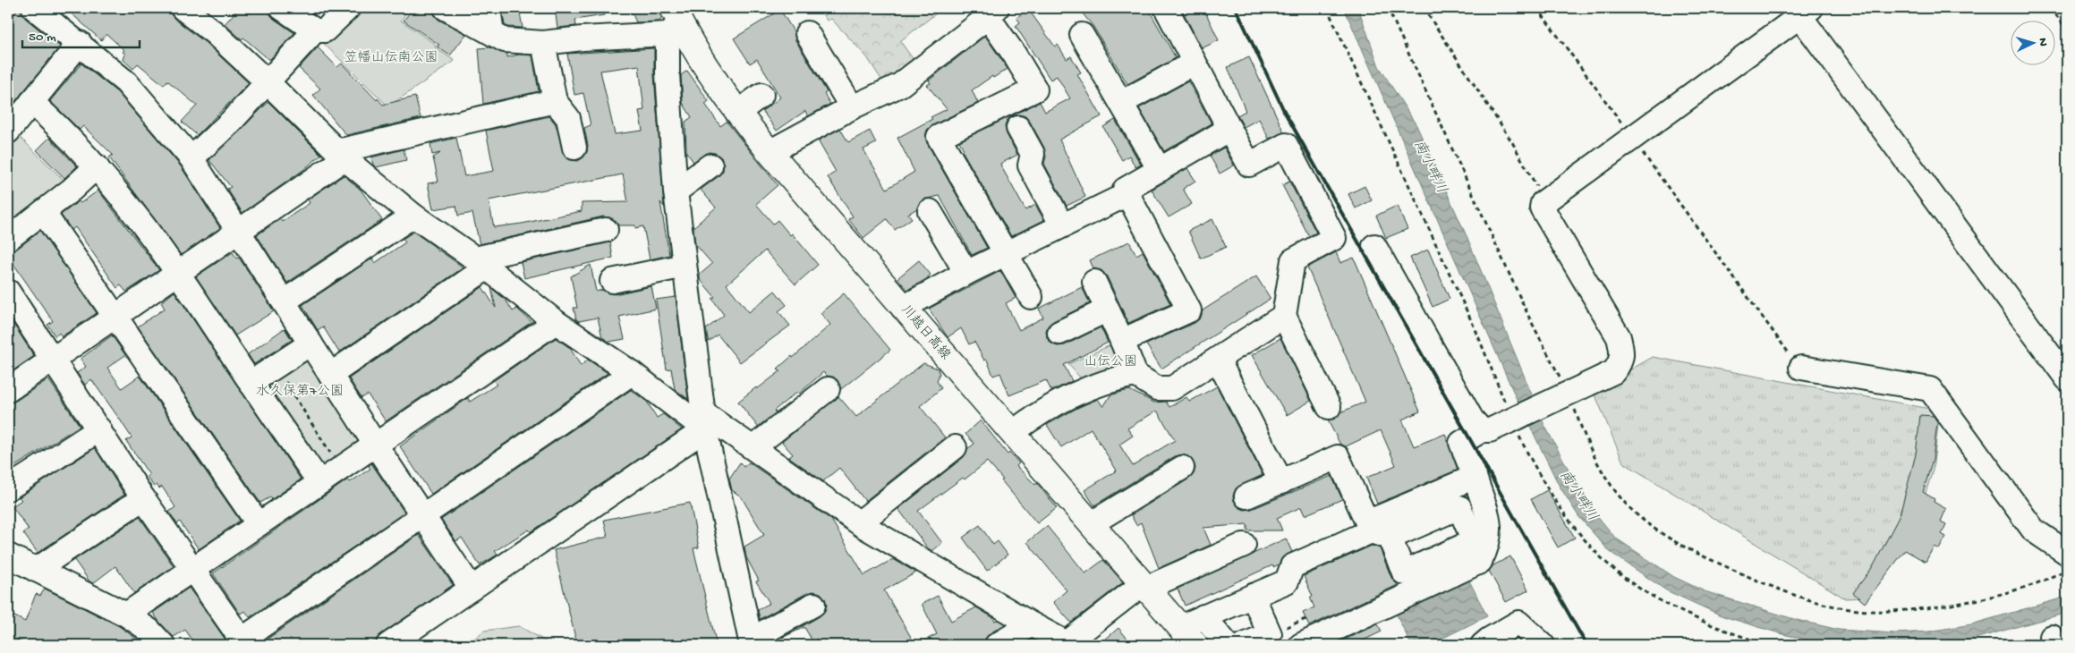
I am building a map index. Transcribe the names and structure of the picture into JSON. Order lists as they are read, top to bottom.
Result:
{
  "streets": {
    "main road": ["川越日高線"]
  },
  "water": ["南小畔川"],
  "parks": ["笠幡山伝南公園", "山伝公園", "水久保第7公園"],
  "scale_bar": "50 m",
  "north": "right"
}
